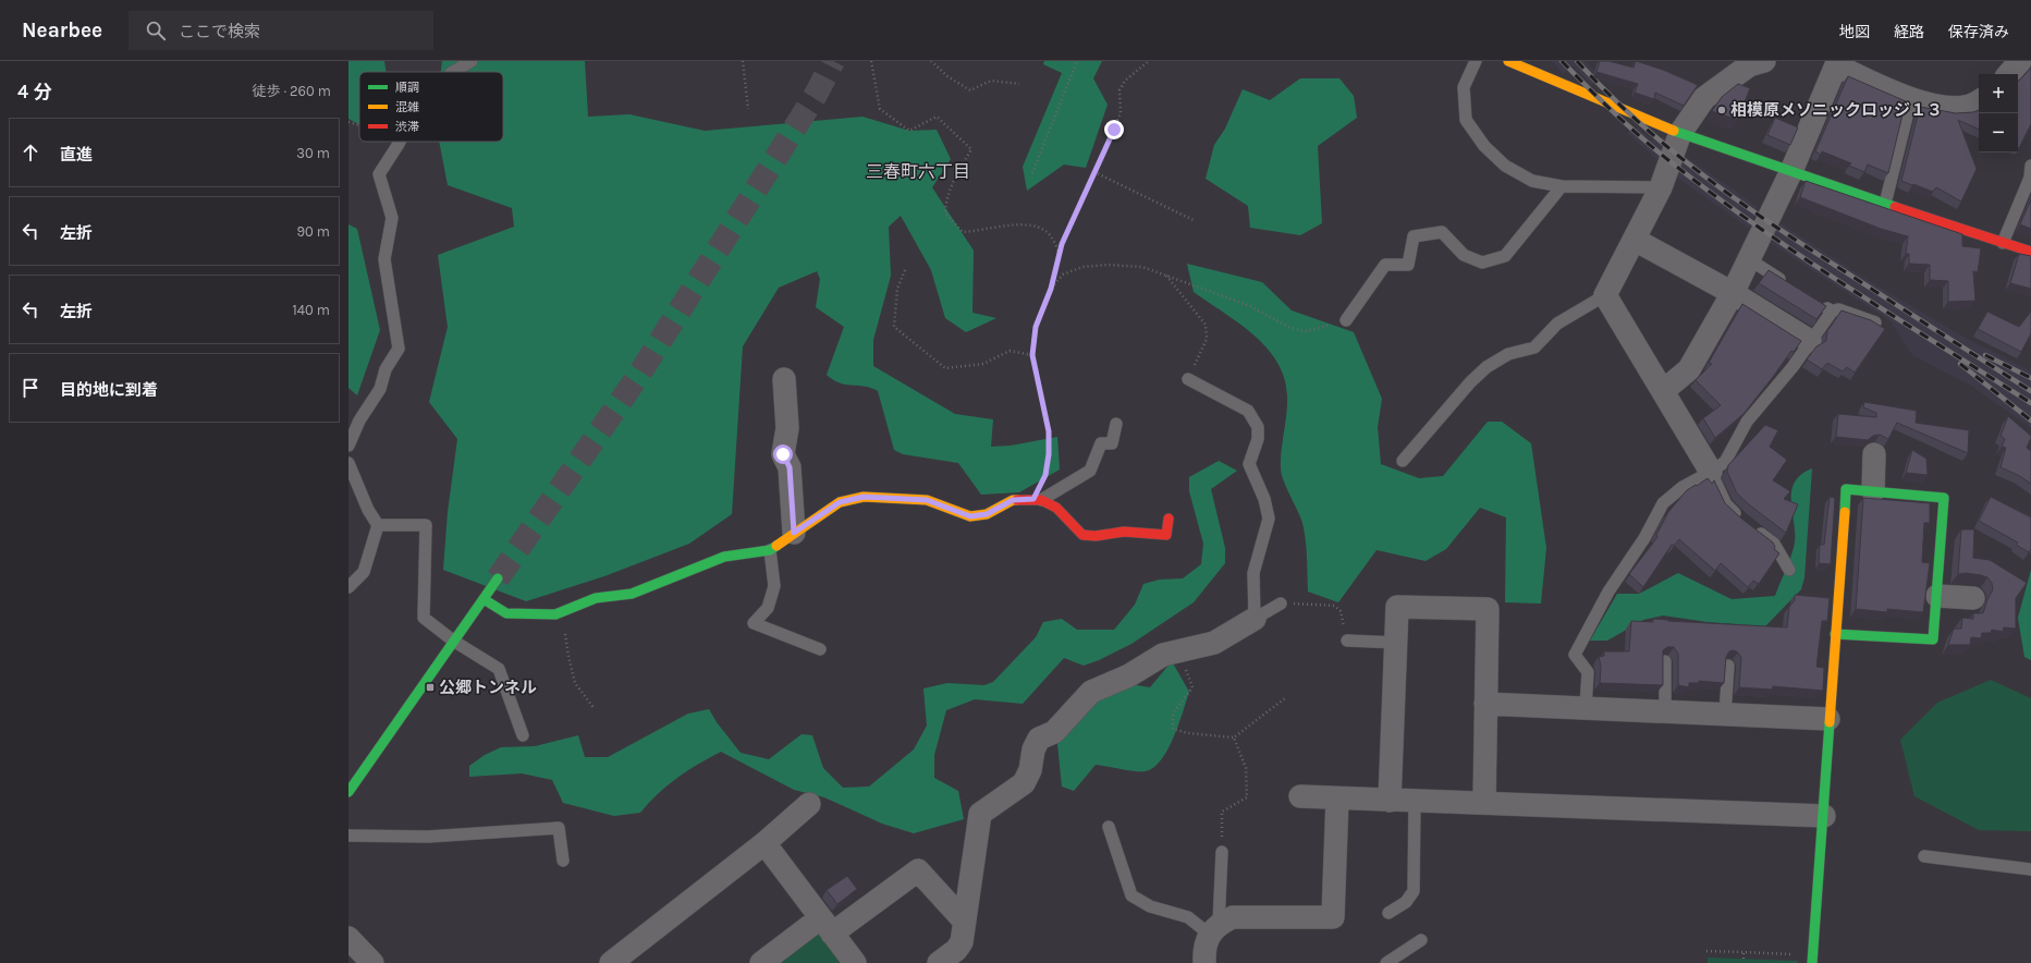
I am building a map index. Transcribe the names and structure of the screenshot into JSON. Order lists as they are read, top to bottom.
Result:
{
  "districts": ["三春町六丁目"],
  "places": {
    "other": ["相模原メソニックロッジ１３"],
    "transit": ["公郷トンネル"]
  },
  "legend": ["順調", "混雑", "渋滞"],
  "page": {
    "header": "Nearbee",
    "search": "ここで検索",
    "nav": ["地図", "経路", "保存済み"],
    "heading": ["4 分", "徒歩 · 260 m"],
    "map_buttons": ["+", "−"],
    "list": [
      ["直進", "30 m"],
      ["左折", "90 m"],
      ["左折", "140 m"],
      "目的地に到着"
    ]
  }
}
